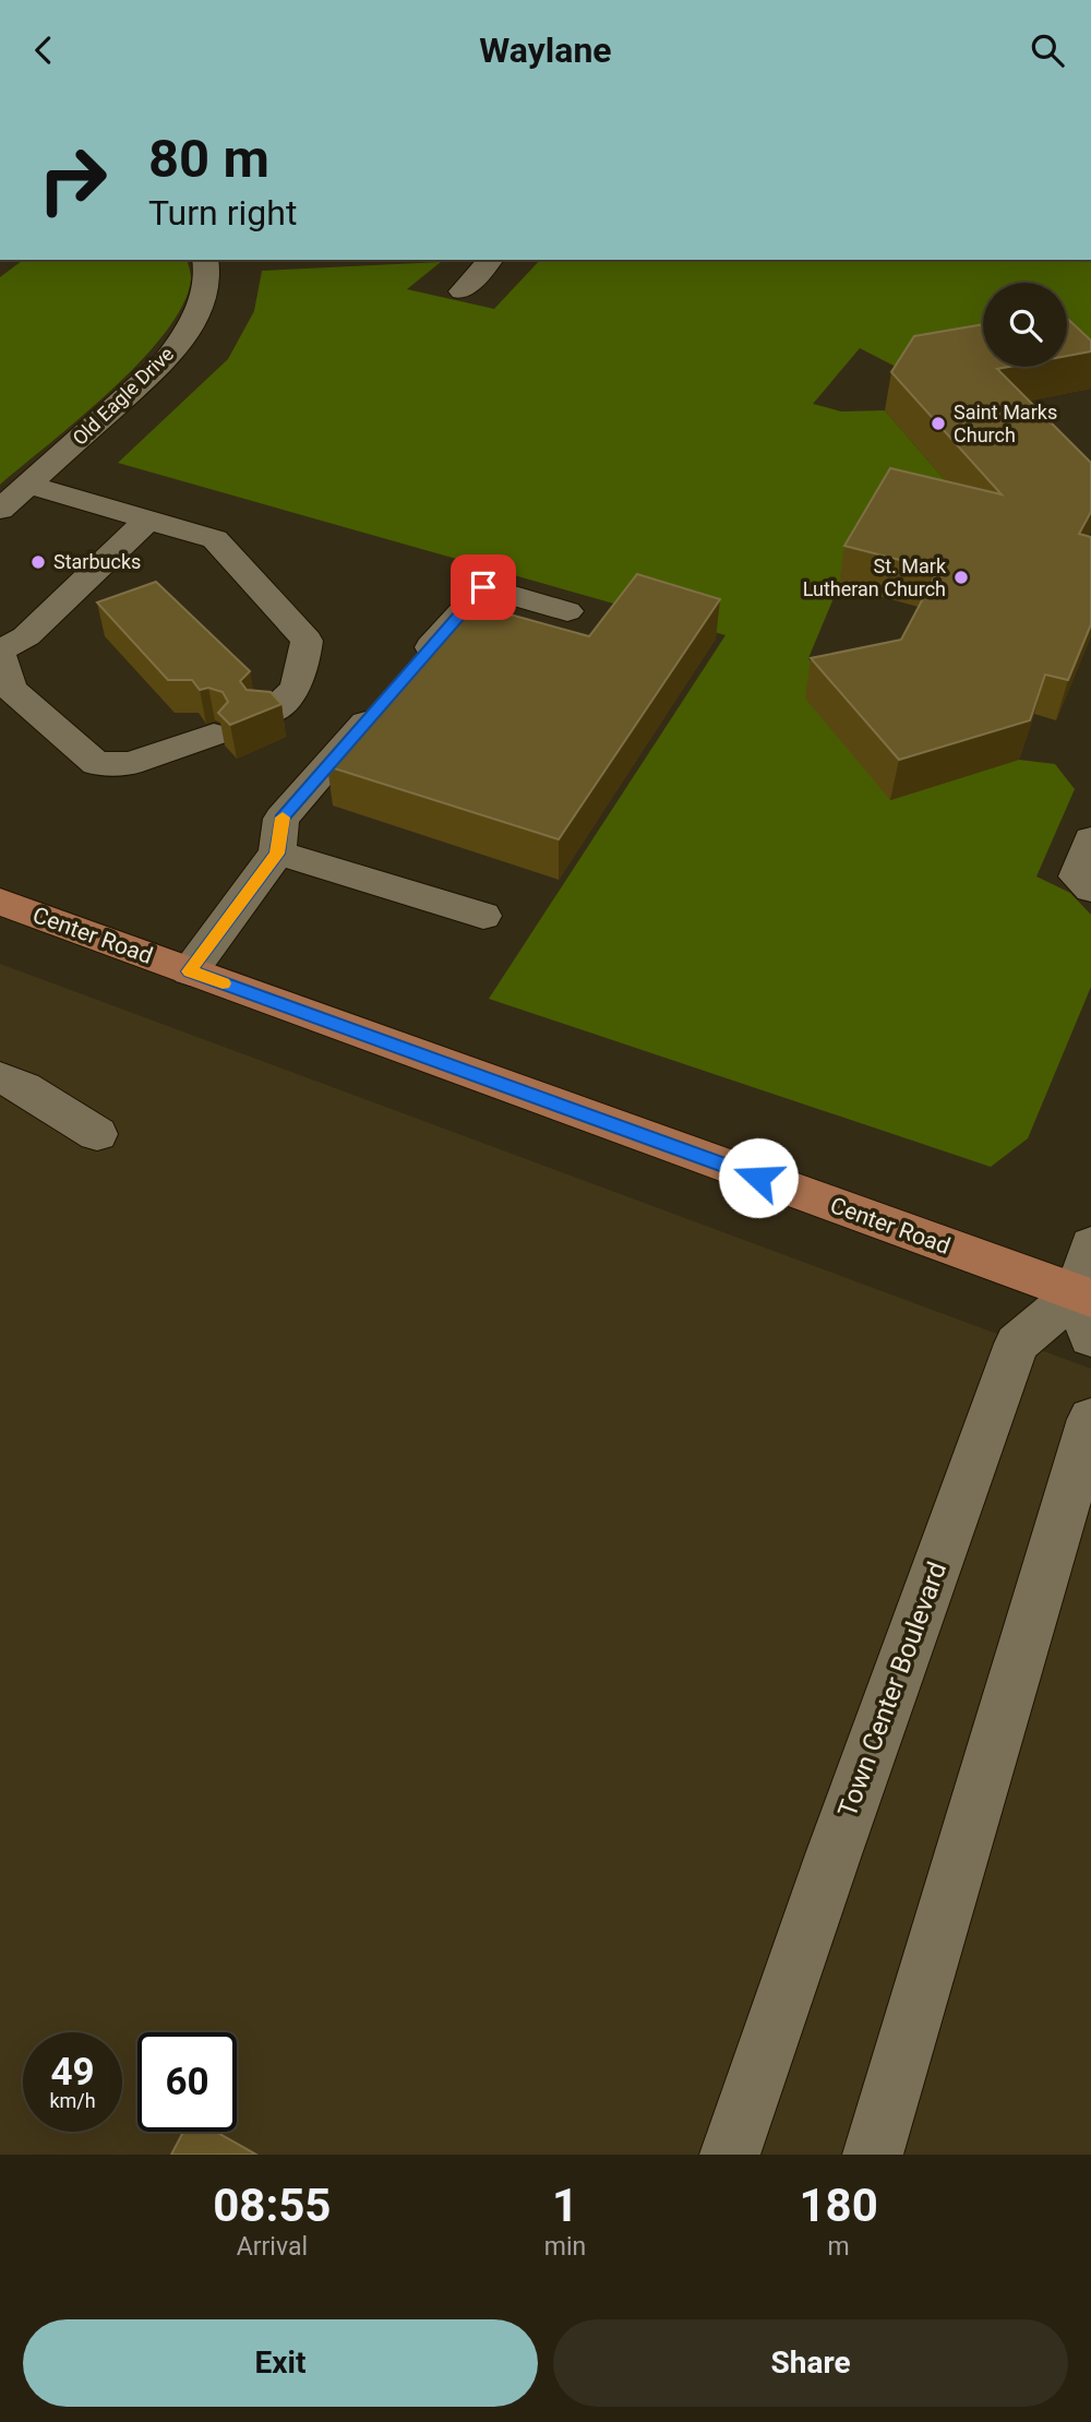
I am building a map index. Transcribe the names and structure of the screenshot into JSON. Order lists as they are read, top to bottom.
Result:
{
  "streets": {
    "main road": ["Center Road"],
    "street": ["Old Eagle Drive", "Town Center Boulevard"]
  },
  "crossings": [
    ["Center Road", "Town Center Boulevard"]
  ],
  "places": ["Saint Marks Church", "Starbucks", "St. Mark Lutheran Church"],
  "page": {
    "header": "Waylane",
    "turn": ["80 m", "Turn right"],
    "speed": "49 km/h",
    "limit": "60",
    "eta": [
      "08:55",
      "Arrival",
      "1",
      "min",
      "180",
      "m"
    ],
    "buttons": ["Exit", "Share"]
  }
}
